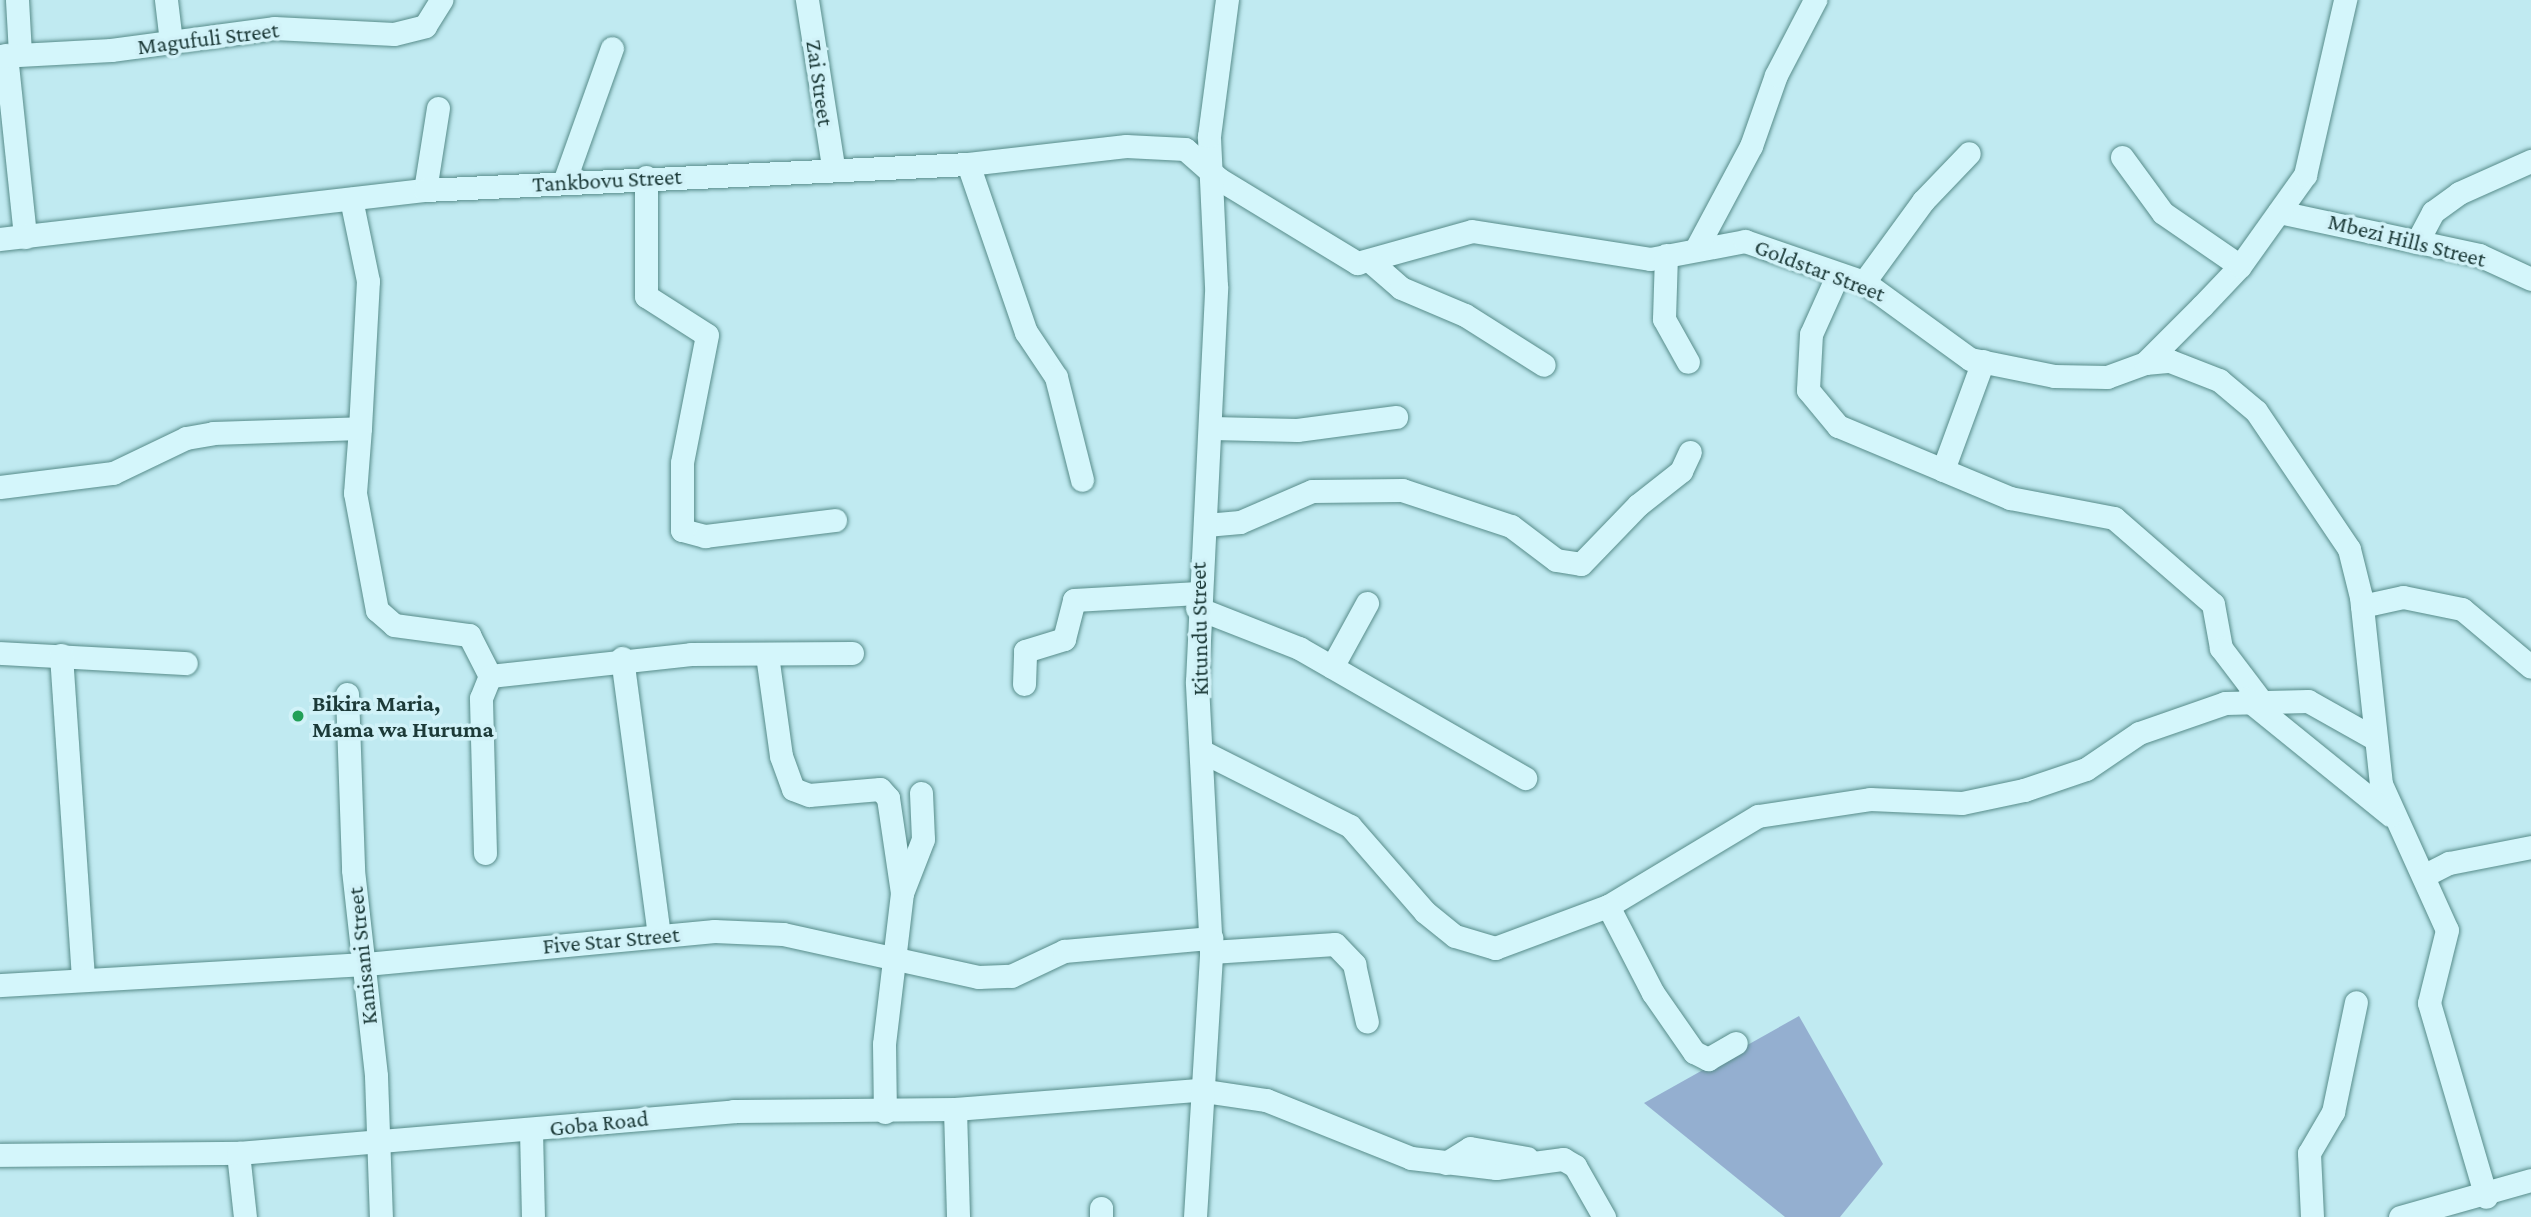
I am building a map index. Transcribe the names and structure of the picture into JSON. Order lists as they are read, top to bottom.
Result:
{
  "streets": {
    "street": [
      "Magufuli Street",
      "Zai Street",
      "Tankbovu Street",
      "Mbezi Hills Street",
      "Goldstar Street",
      "Kitundu Street",
      "Five Star Street",
      "Kanisani Street",
      "Goba Road"
    ]
  },
  "crossings": [
    ["Zai Street", "Tankbovu Street"],
    ["Tankbovu Street", "Goldstar Street"],
    ["Tankbovu Street", "Kitundu Street"],
    ["Mbezi Hills Street", "Goldstar Street"],
    ["Goldstar Street", "Kitundu Street"],
    ["Kitundu Street", "Five Star Street"],
    ["Kitundu Street", "Goba Road"],
    ["Five Star Street", "Kanisani Street"],
    ["Kanisani Street", "Goba Road"]
  ],
  "places": ["Bikira Maria, Mama wa Huruma"]
}
